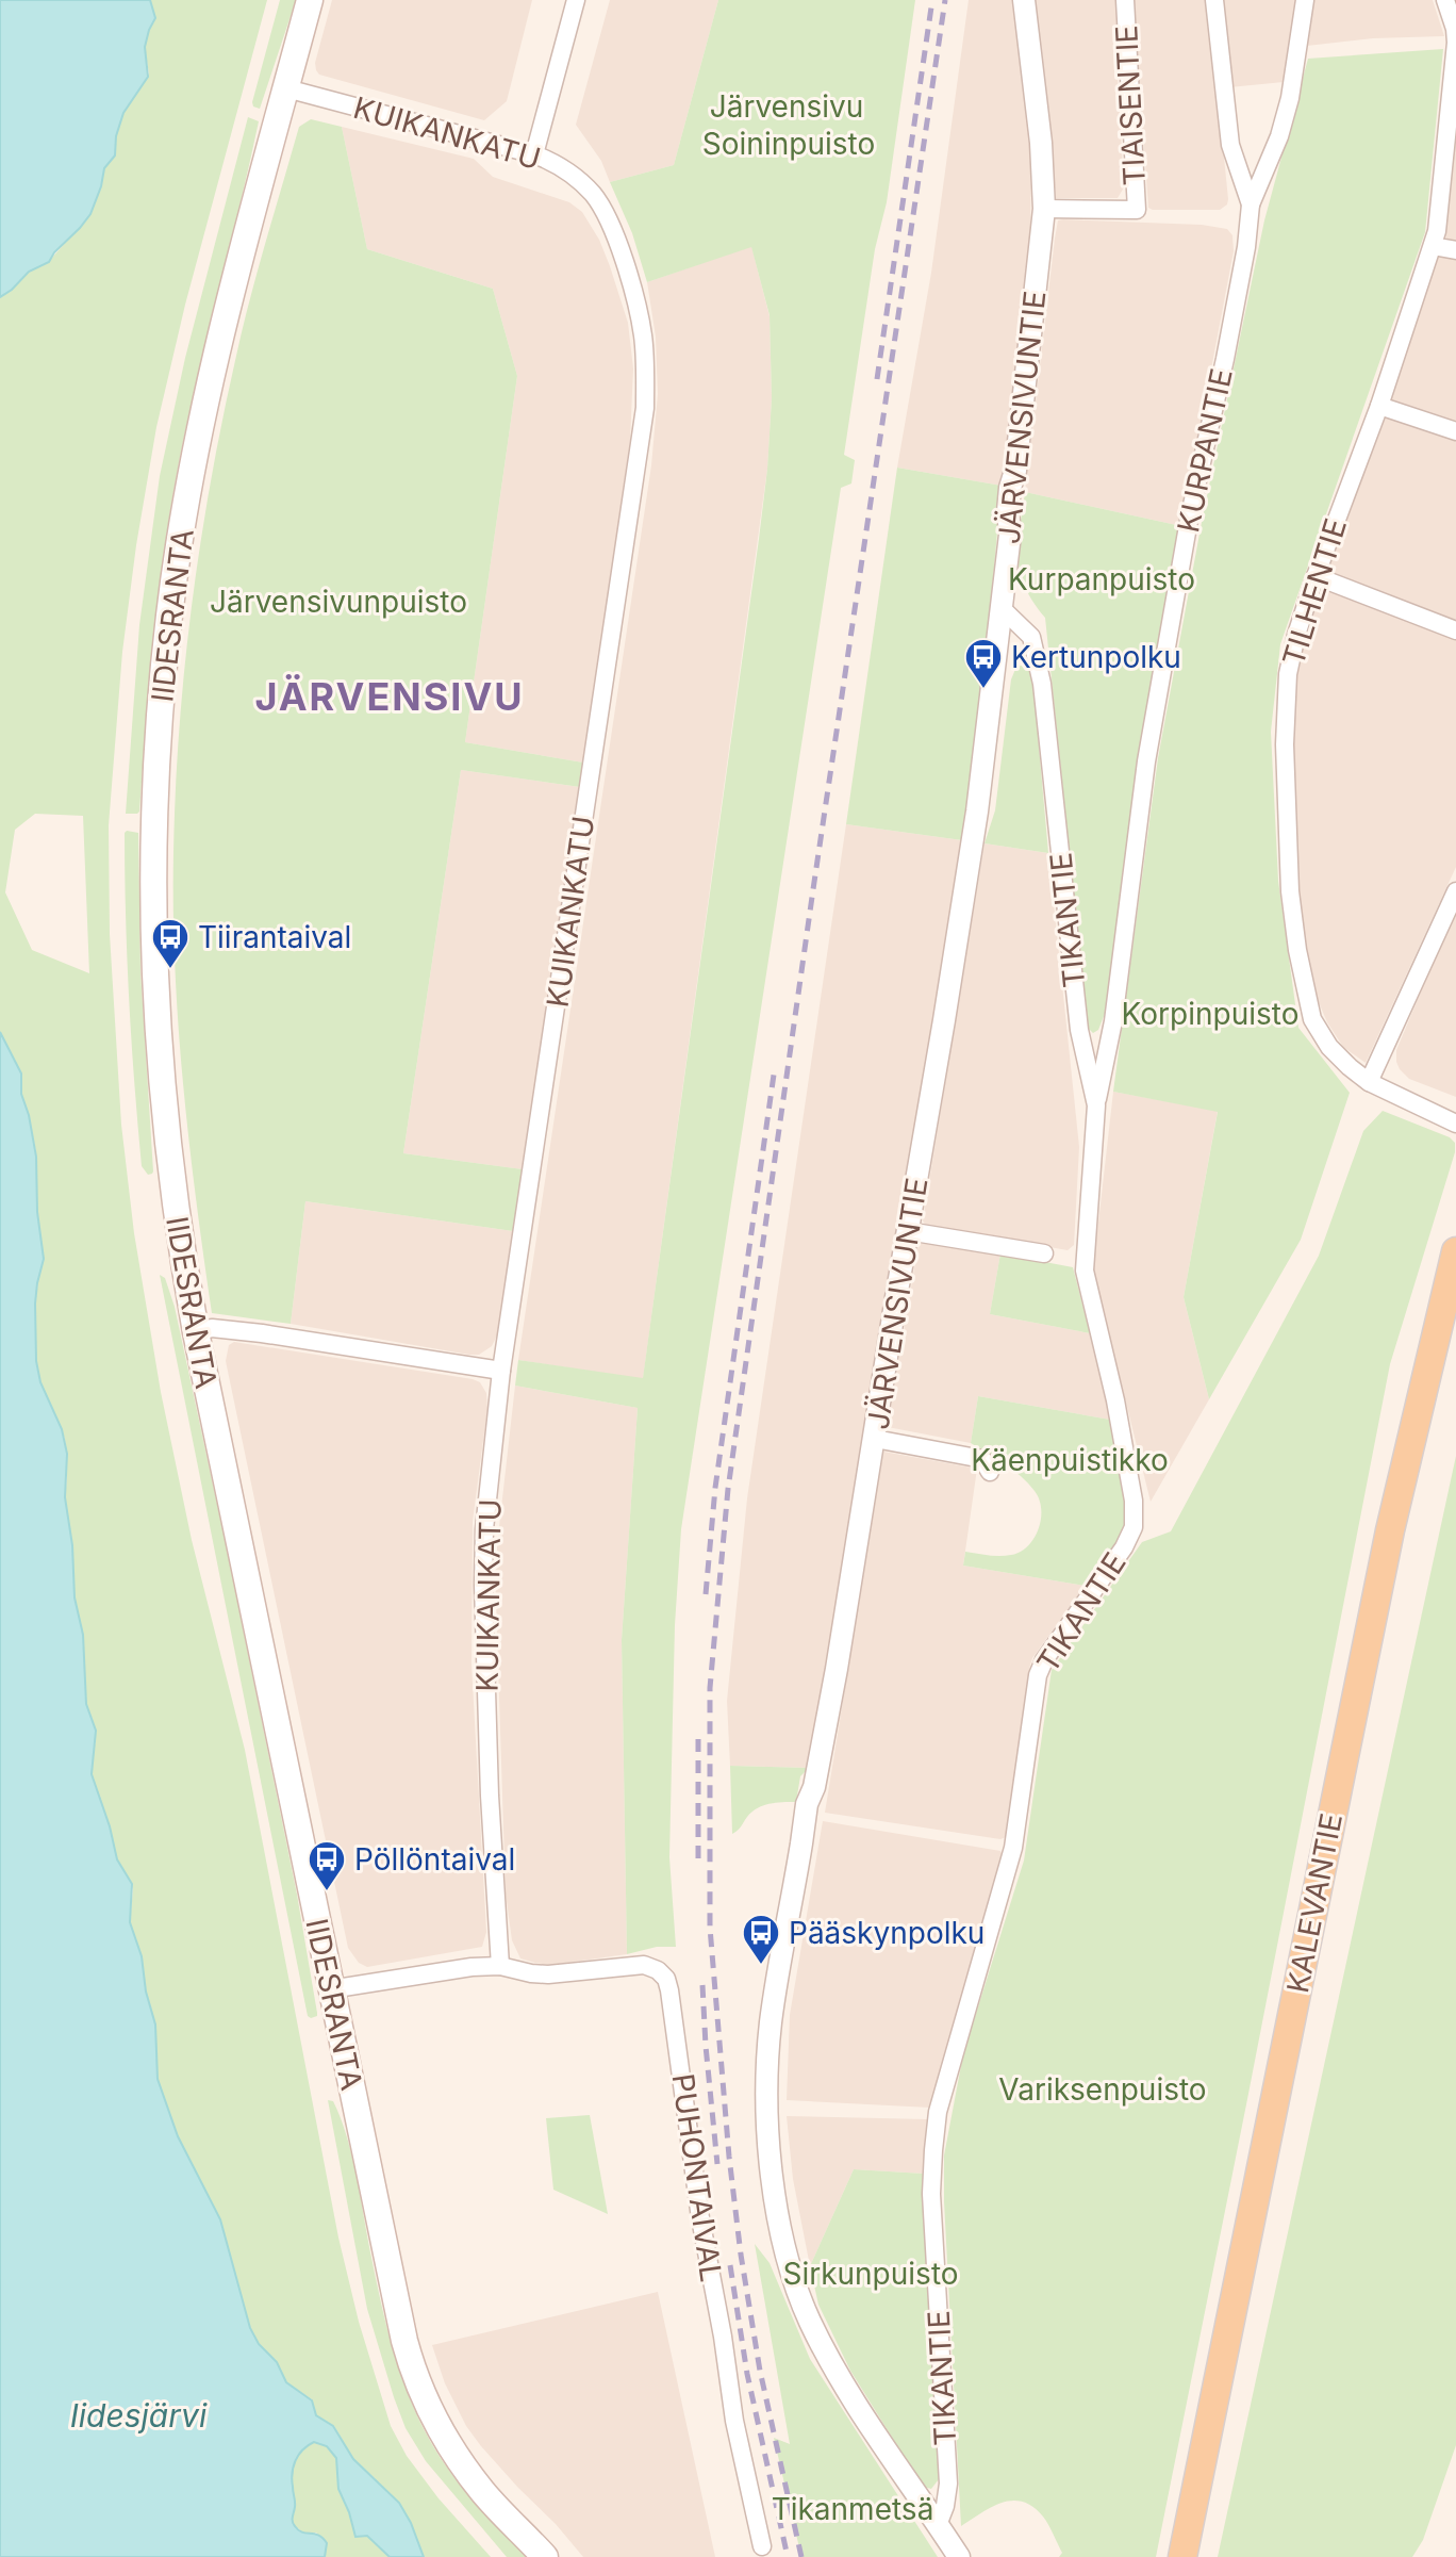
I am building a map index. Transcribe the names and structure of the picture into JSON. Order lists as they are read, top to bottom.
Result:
{
  "streets": {
    "main road": ["IIDESRANTA", "KALEVANTIE"],
    "street": [
      "TIAISENTIE",
      "KUIKANKATU",
      "JÄRVENSIVUNTIE",
      "KURPANTIE",
      "TILHENTIE",
      "TIKANTIE",
      "PUHONTAIVAL"
    ]
  },
  "crossings": [
    ["TIAISENTIE", "JÄRVENSIVUNTIE"],
    ["KUIKANKATU", "IIDESRANTA"],
    ["KUIKANKATU", "PUHONTAIVAL"],
    ["JÄRVENSIVUNTIE", "TIKANTIE"],
    ["KURPANTIE", "TIKANTIE"]
  ],
  "districts": ["JÄRVENSIVU"],
  "water": ["Iidesjärvi"],
  "parks": [
    "Järvensivu",
    "Soininpuisto",
    "Kurpanpuisto",
    "Järvensivunpuisto",
    "Korpinpuisto",
    "Käenpuistikko",
    "Variksenpuisto",
    "Sirkunpuisto",
    "Tikanmetsä"
  ],
  "places": {
    "bus stop": [
      "Kertunpolku",
      "Tiirantaival",
      "Pöllöntaival",
      "Pääskynpolku"
    ]
  }
}
